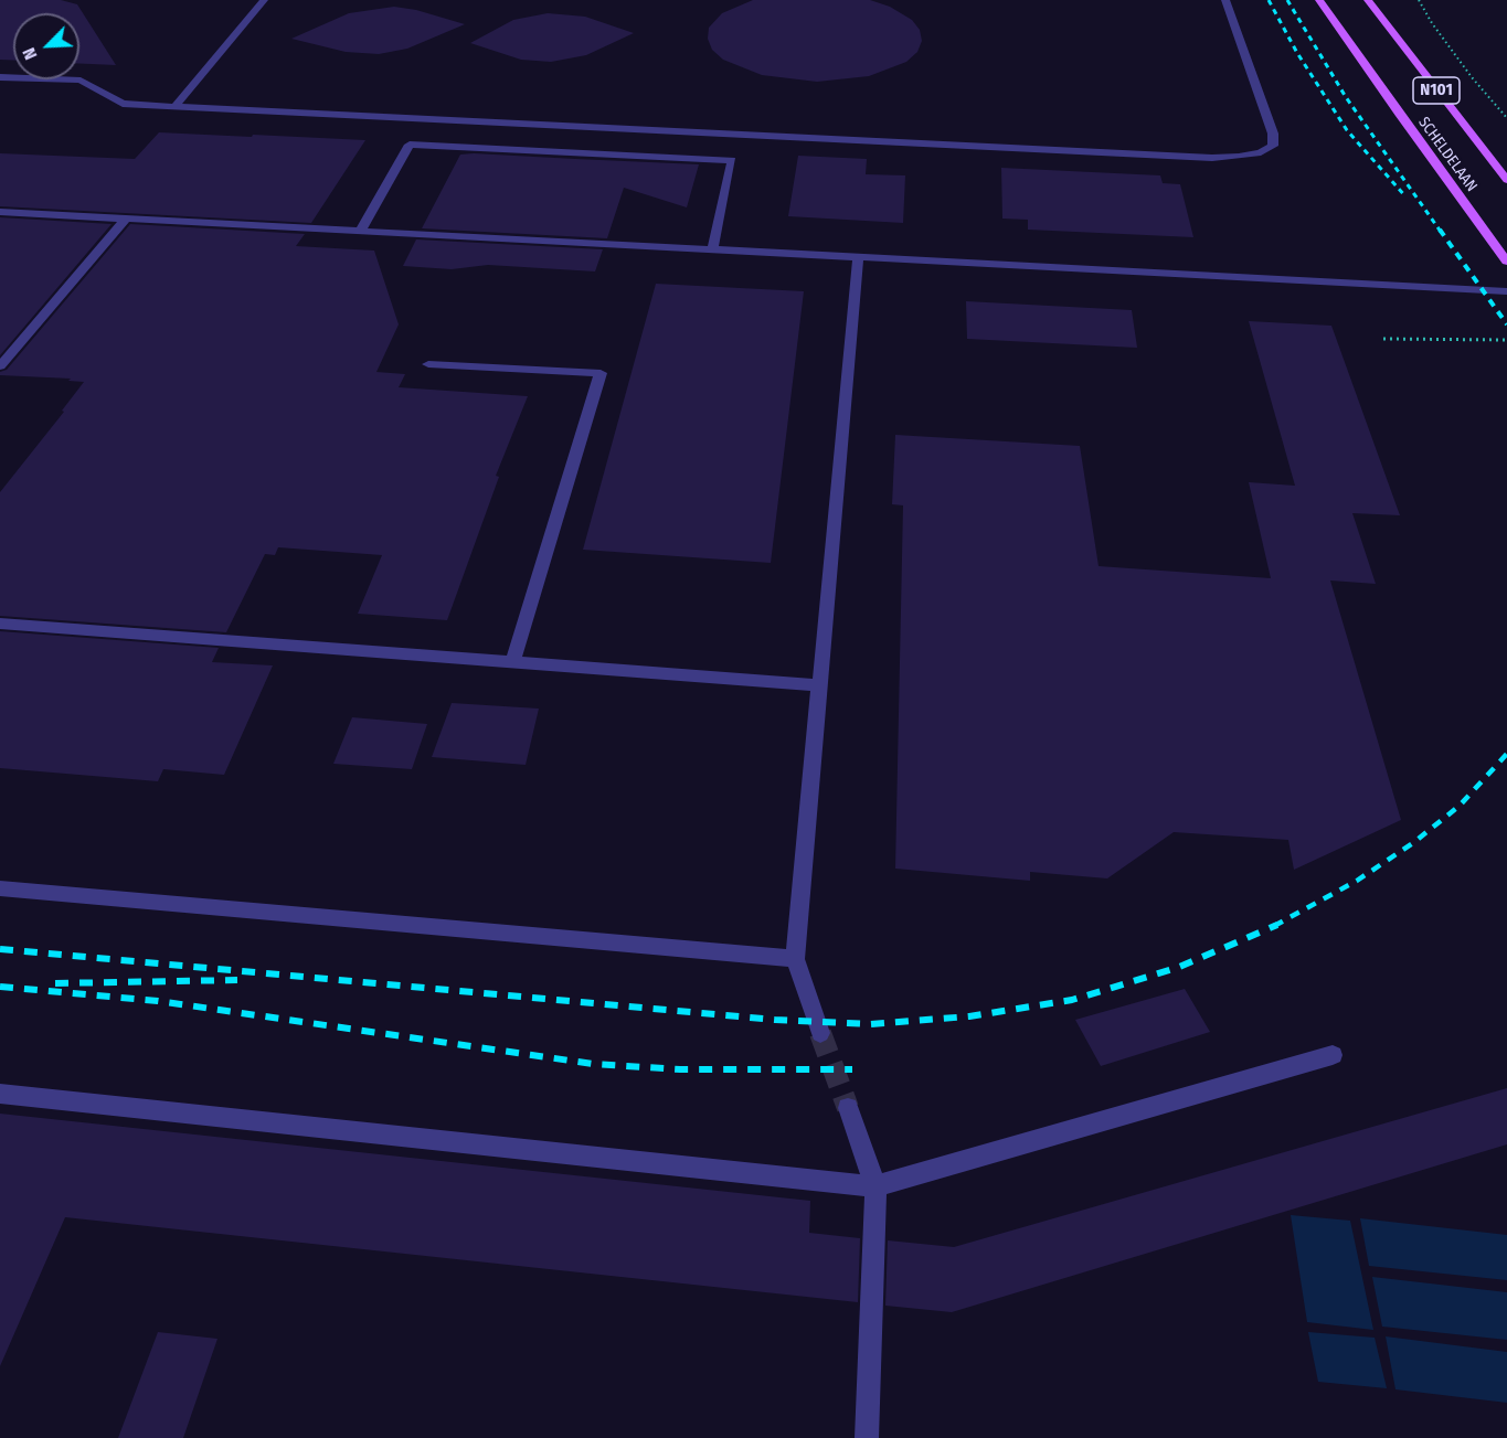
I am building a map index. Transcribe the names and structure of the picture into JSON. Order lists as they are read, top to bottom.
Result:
{
  "streets": {
    "main road": ["N101", "SCHELDELAAN"]
  },
  "north": "bottom left"
}
